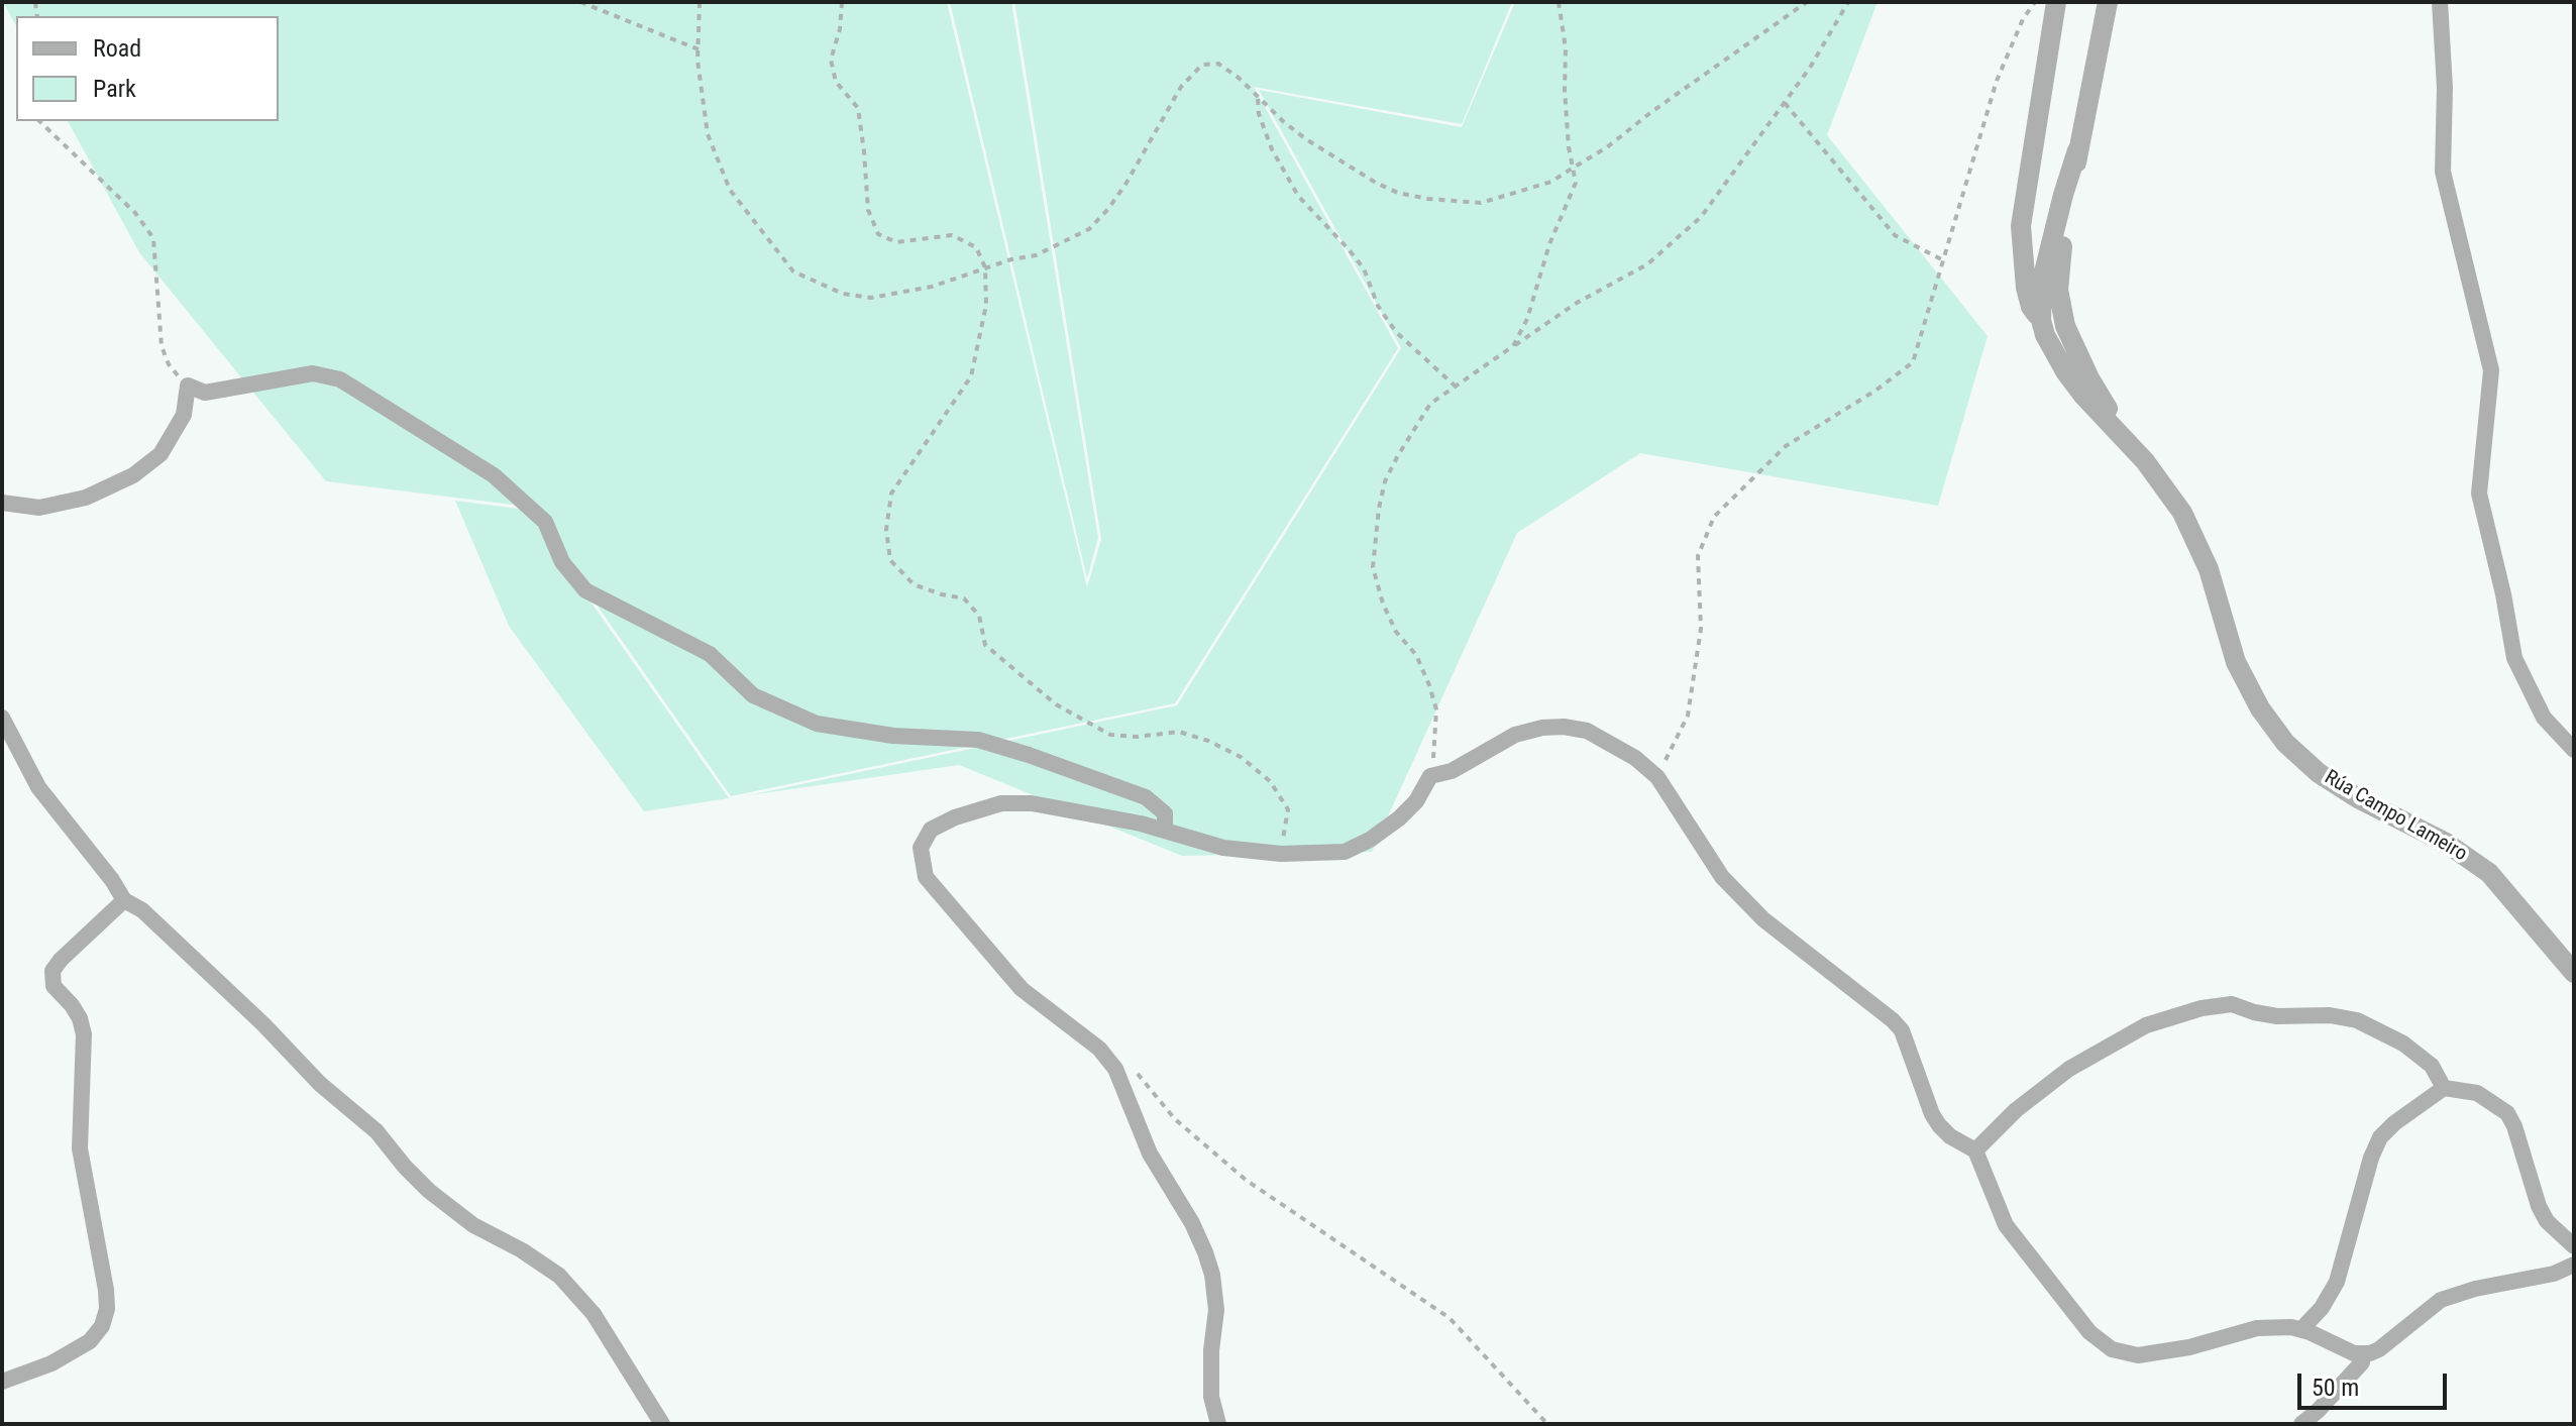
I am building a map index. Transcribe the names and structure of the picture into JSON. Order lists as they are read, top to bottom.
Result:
{
  "streets": {
    "street": ["Rúa Campo Lameiro"]
  },
  "legend": ["Road", "Park"],
  "scale_bar": "50 m"
}
